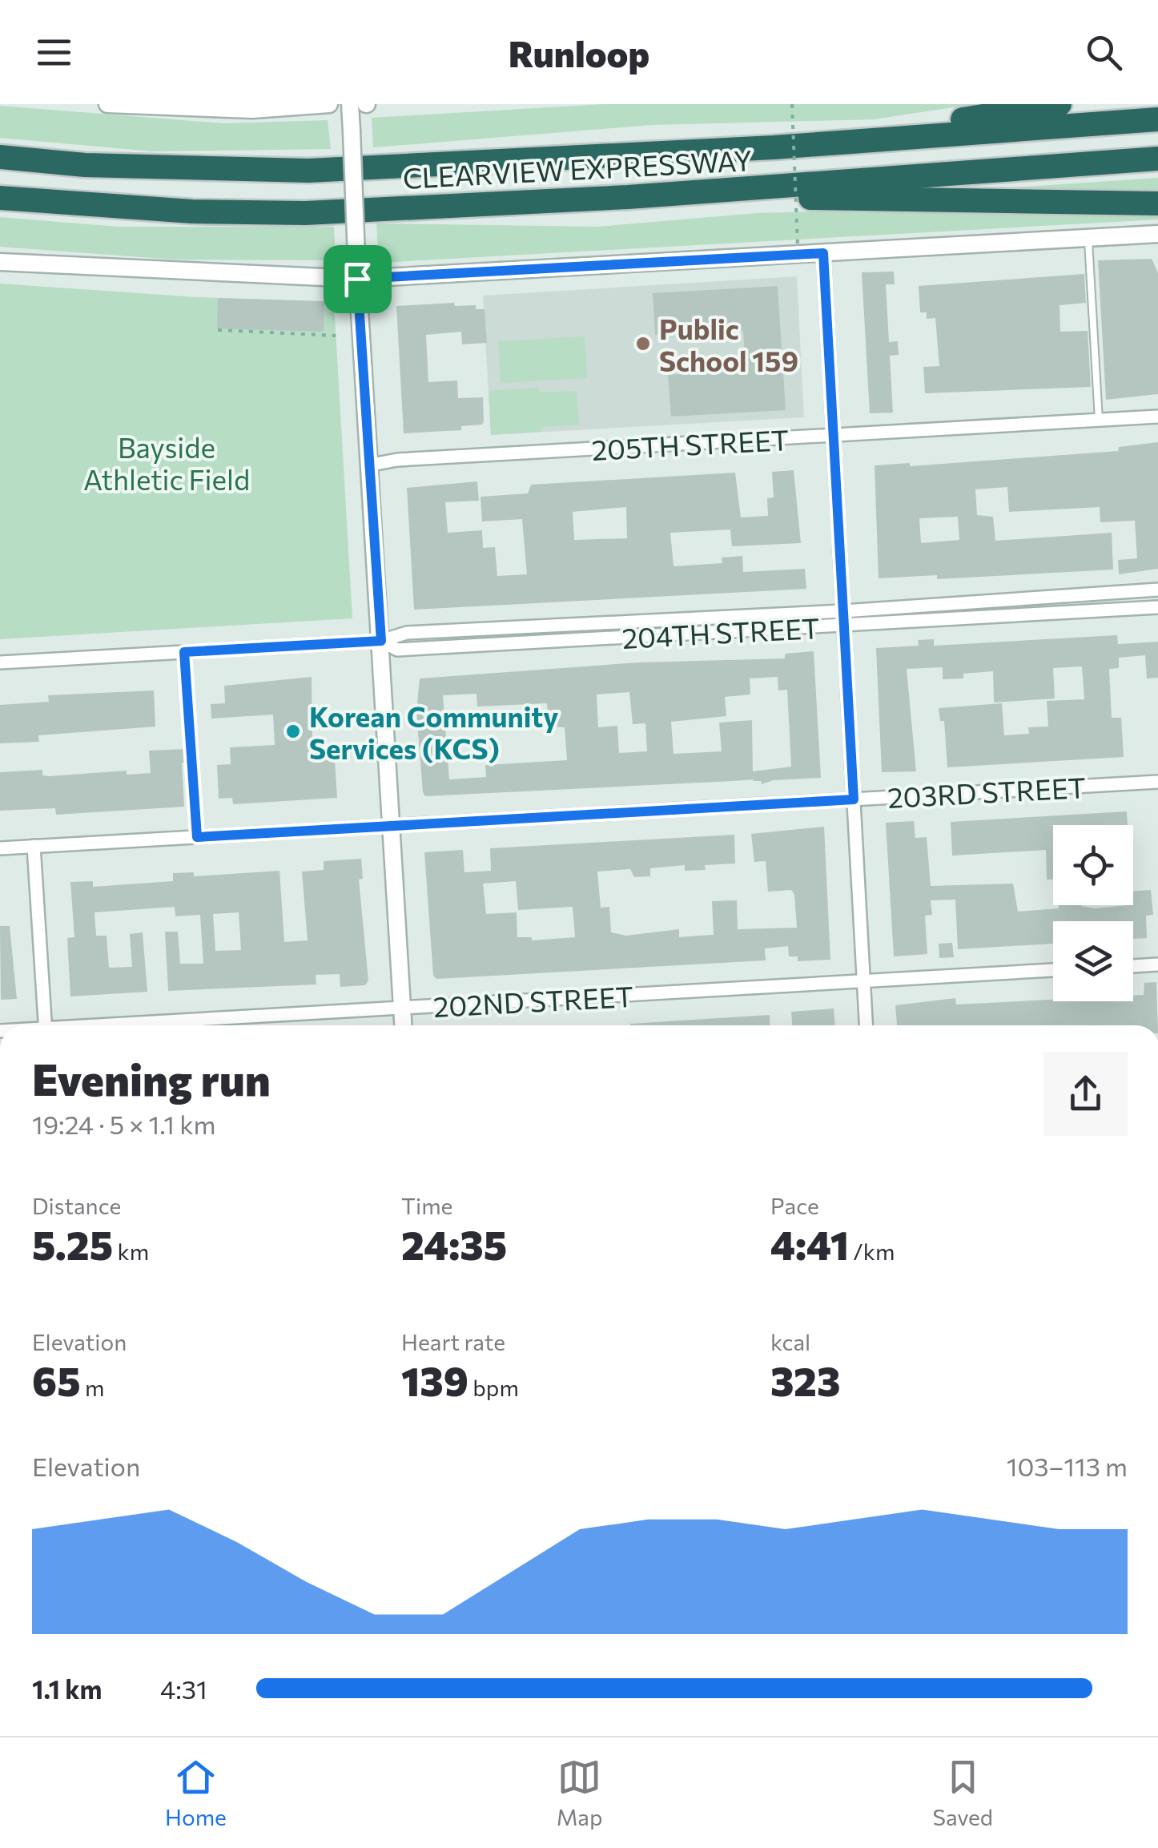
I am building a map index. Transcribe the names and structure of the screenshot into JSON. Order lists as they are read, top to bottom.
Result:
{
  "streets": {
    "highway": ["CLEARVIEW EXPRESSWAY"],
    "street": [
      "205TH STREET",
      "204TH STREET",
      "203RD STREET",
      "202ND STREET"
    ]
  },
  "parks": ["Bayside Athletic Field"],
  "places": ["Public School 159", "Korean Community Services (KCS)"],
  "page": {
    "header": "Runloop",
    "heading": ["Evening run", "19:24 · 5 × 1.1 km"],
    "stats": [
      ["Distance", "5.25 km"],
      ["Time", "24:35"],
      ["Pace", "4:41 /km"],
      ["Elevation", "65 m"],
      ["Heart rate", "139 bpm"],
      ["kcal", "323"]
    ],
    "chart": ["Elevation", "103–113 m"],
    "list": [
      {
        "name": "1.1 km",
        "note": "4:31"
      }
    ],
    "tabs": ["Home", "Map", "Saved"]
  }
}
